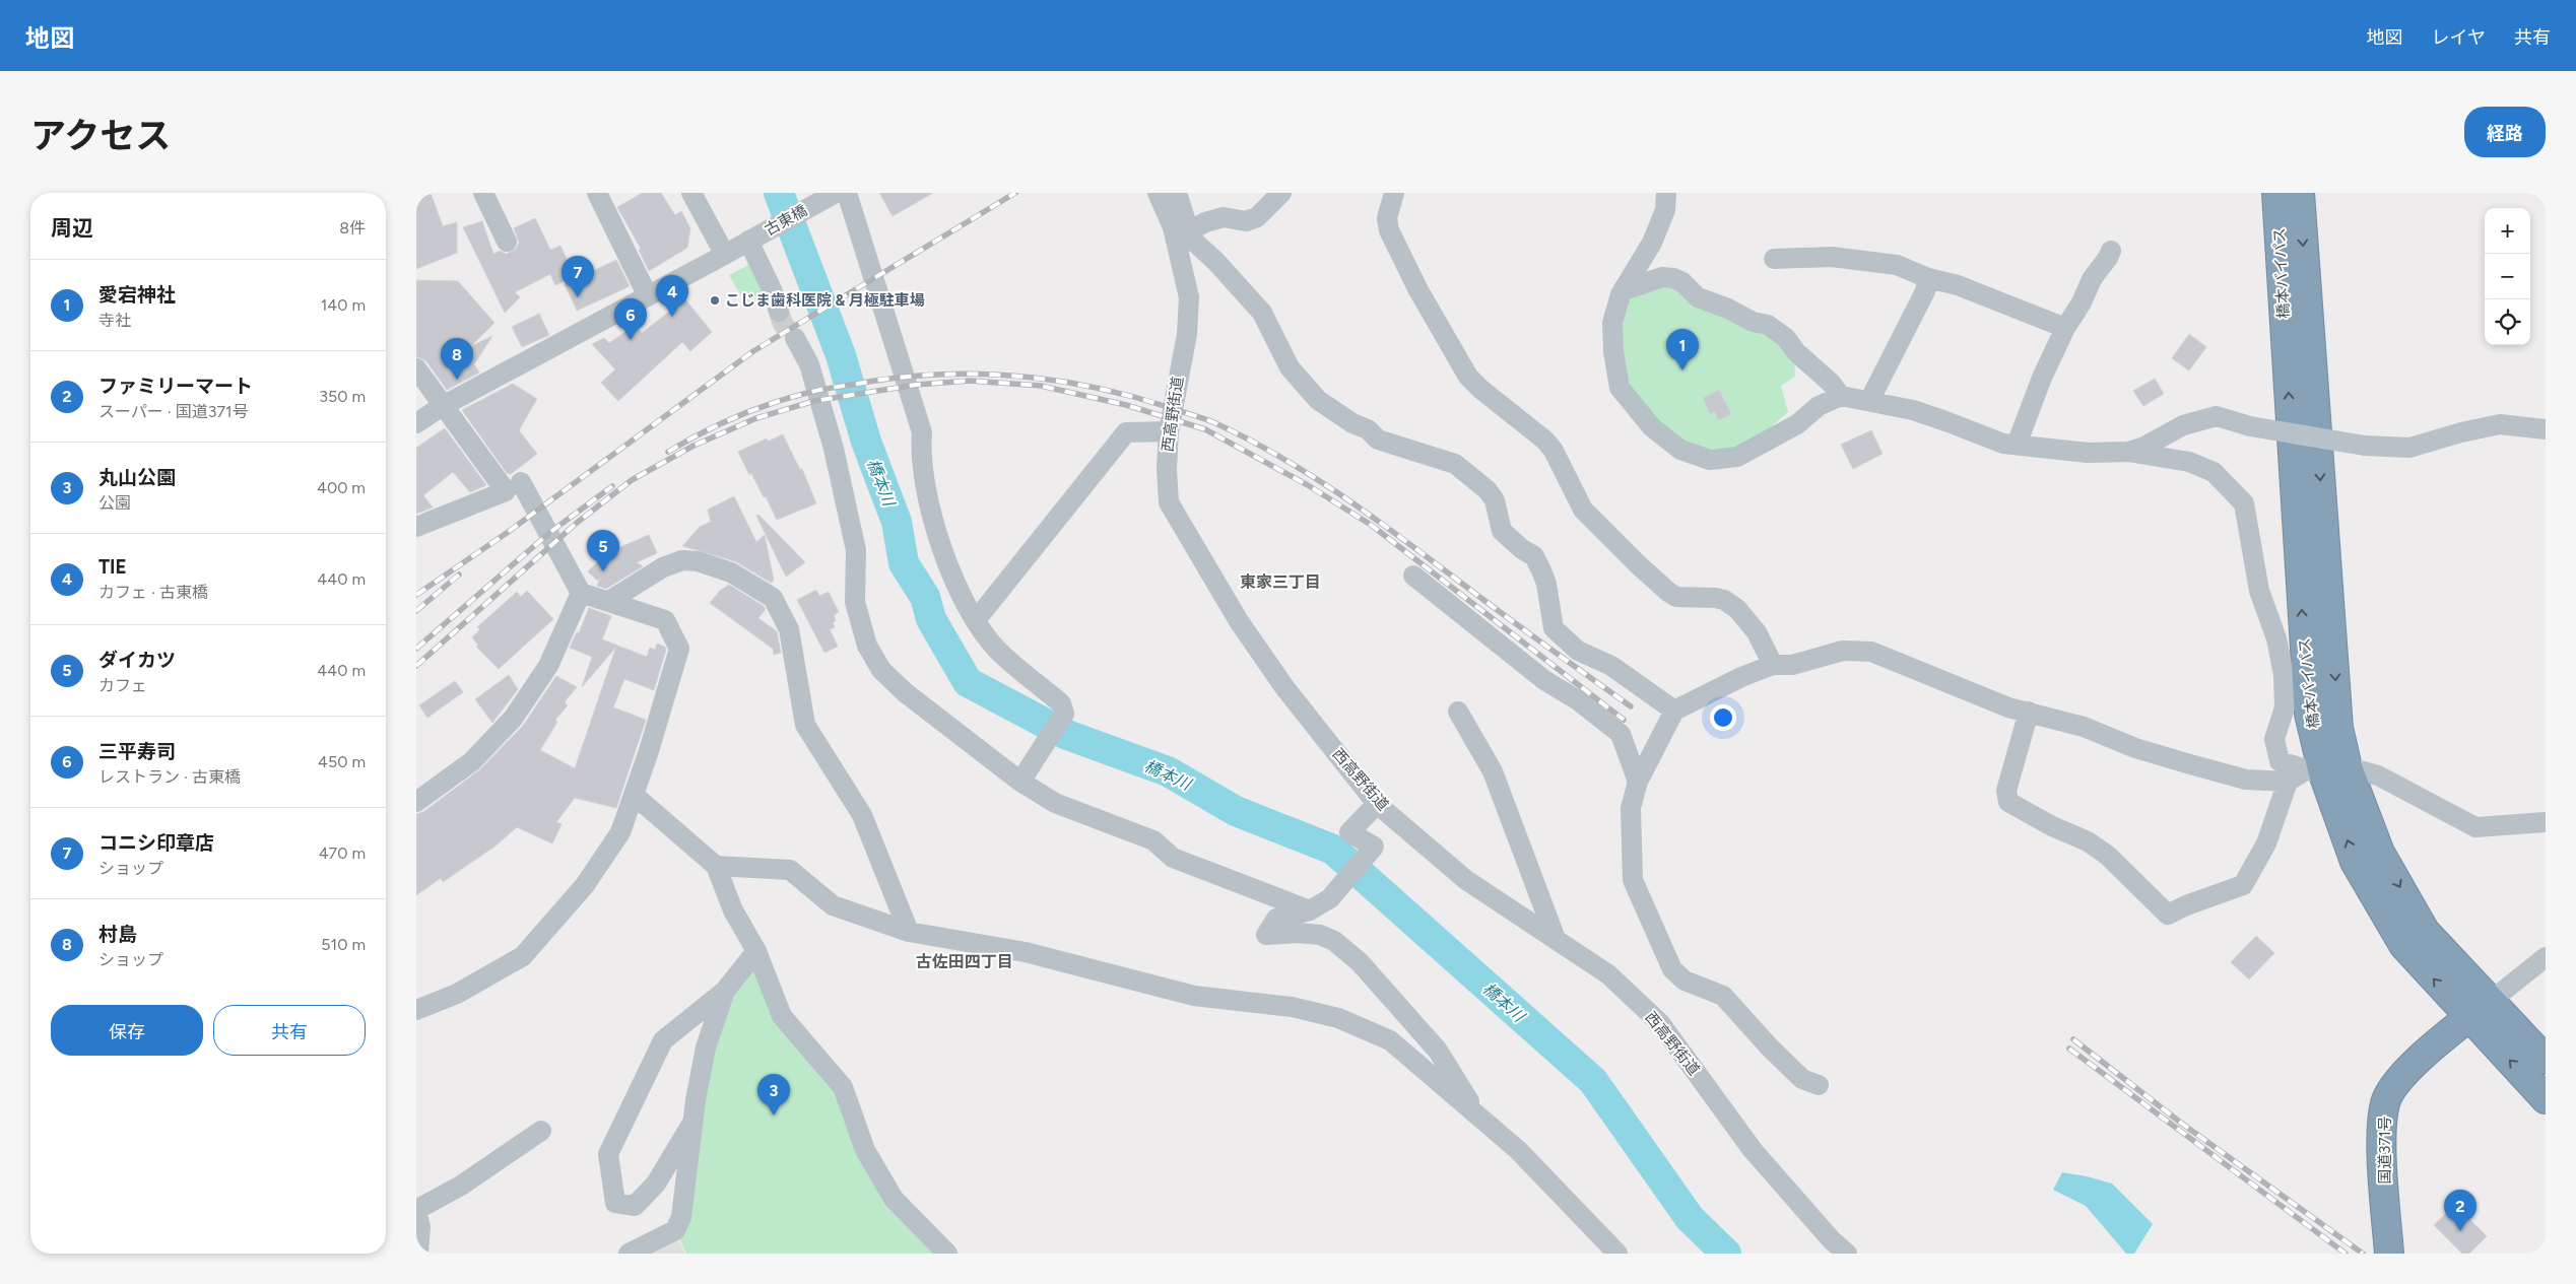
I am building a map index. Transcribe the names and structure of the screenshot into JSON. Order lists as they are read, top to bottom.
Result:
{
  "streets": {
    "highway": ["橋本バイパス", "国道371号"],
    "street": ["古東橋", "西高野街道"]
  },
  "crossings": [
    ["橋本バイパス", "国道371号"]
  ],
  "districts": ["東家三丁目", "古佐田四丁目"],
  "water": ["橋本川"],
  "places": ["こじま歯科医院 & 月極駐車場"],
  "page": {
    "header": "地図",
    "nav": ["地図", "レイヤ", "共有"],
    "title": "アクセス",
    "buttons": [
      "経路",
      ["保存", "共有"]
    ],
    "heading": ["周辺", "8件"],
    "map_buttons": ["+", "−"],
    "pins": [
      "7",
      "4",
      "6",
      "1",
      "8",
      "5",
      "3",
      "2"
    ],
    "list": [
      {
        "mark": "1",
        "name": "愛宕神社",
        "note": "寺社",
        "value": "140 m"
      },
      {
        "mark": "2",
        "name": "ファミリーマート",
        "note": "スーパー · 国道371号",
        "value": "350 m"
      },
      {
        "mark": "3",
        "name": "丸山公園",
        "note": "公園",
        "value": "400 m"
      },
      {
        "mark": "4",
        "name": "TIE",
        "note": "カフェ · 古東橋",
        "value": "440 m"
      },
      {
        "mark": "5",
        "name": "ダイカツ",
        "note": "カフェ",
        "value": "440 m"
      },
      {
        "mark": "6",
        "name": "三平寿司",
        "note": "レストラン · 古東橋",
        "value": "450 m"
      },
      {
        "mark": "7",
        "name": "コニシ印章店",
        "note": "ショップ",
        "value": "470 m"
      },
      {
        "mark": "8",
        "name": "村島",
        "note": "ショップ",
        "value": "510 m"
      }
    ]
  }
}
